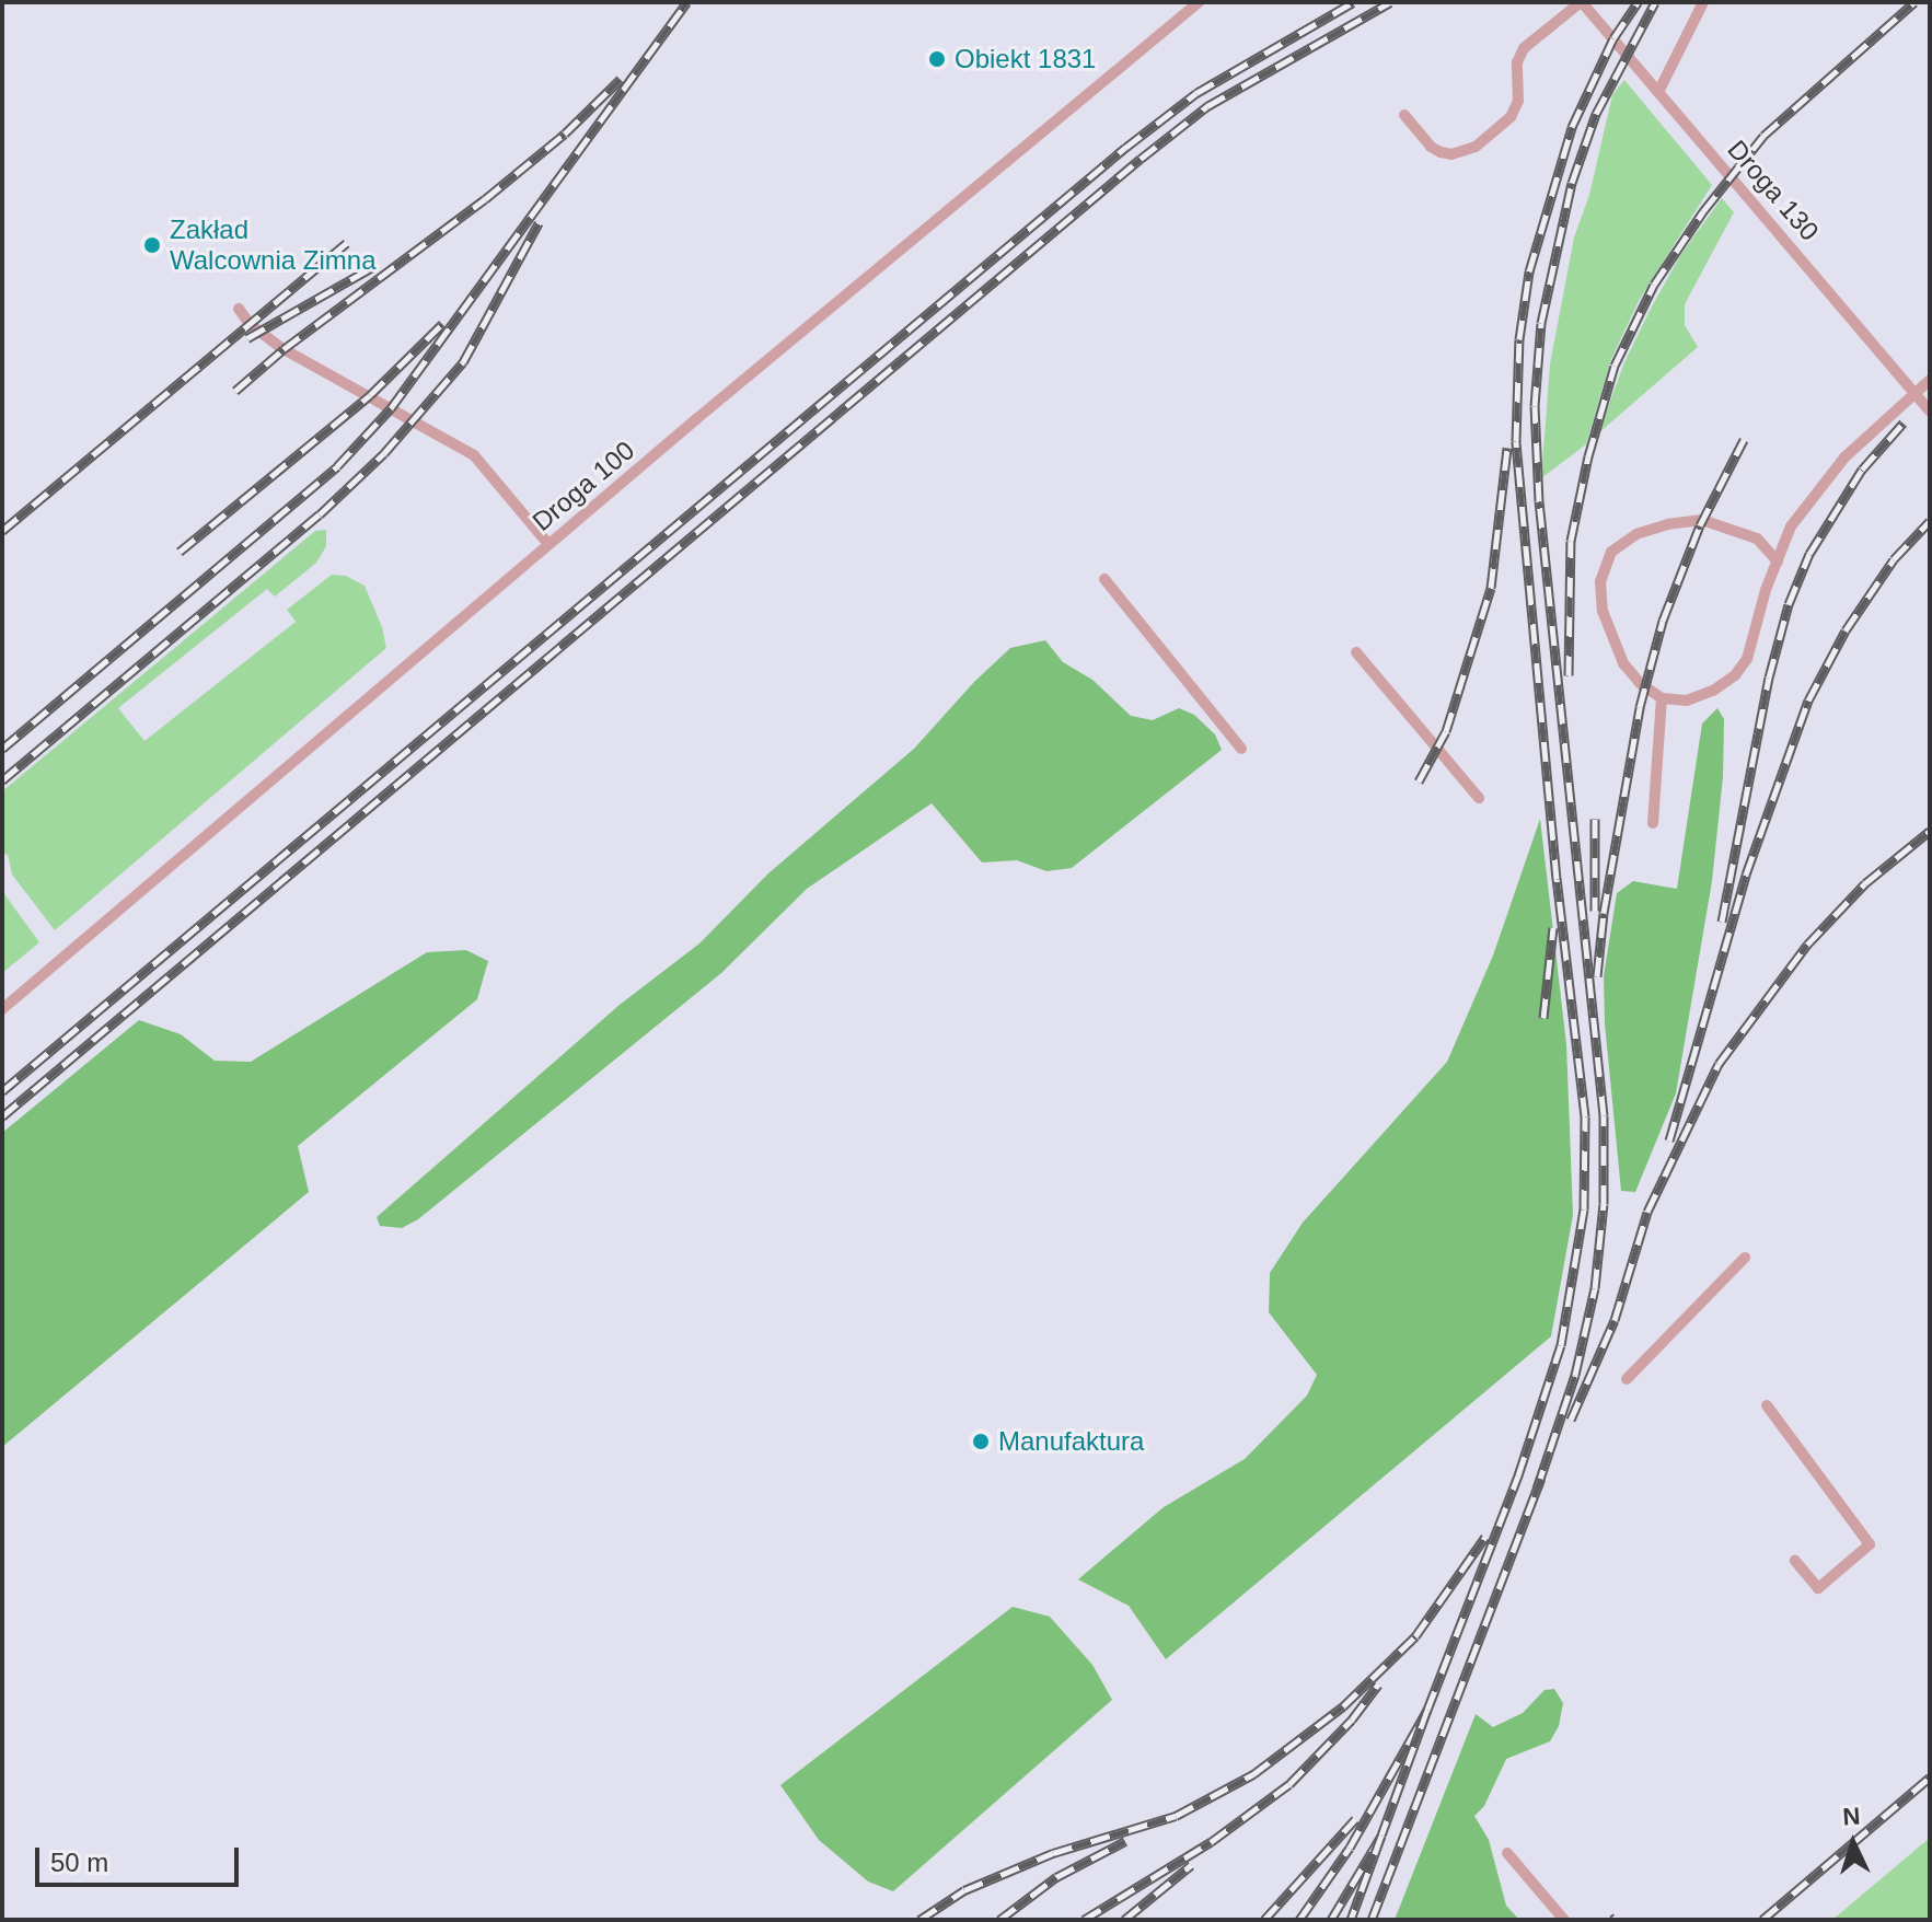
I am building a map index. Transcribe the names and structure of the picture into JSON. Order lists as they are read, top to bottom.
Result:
{
  "streets": {
    "lane": ["Droga 130", "Droga 100"]
  },
  "places": ["Obiekt 1831", "Zakład Walcownia Zimna", "Manufaktura"],
  "scale_bar": "50 m",
  "north": "top"
}
